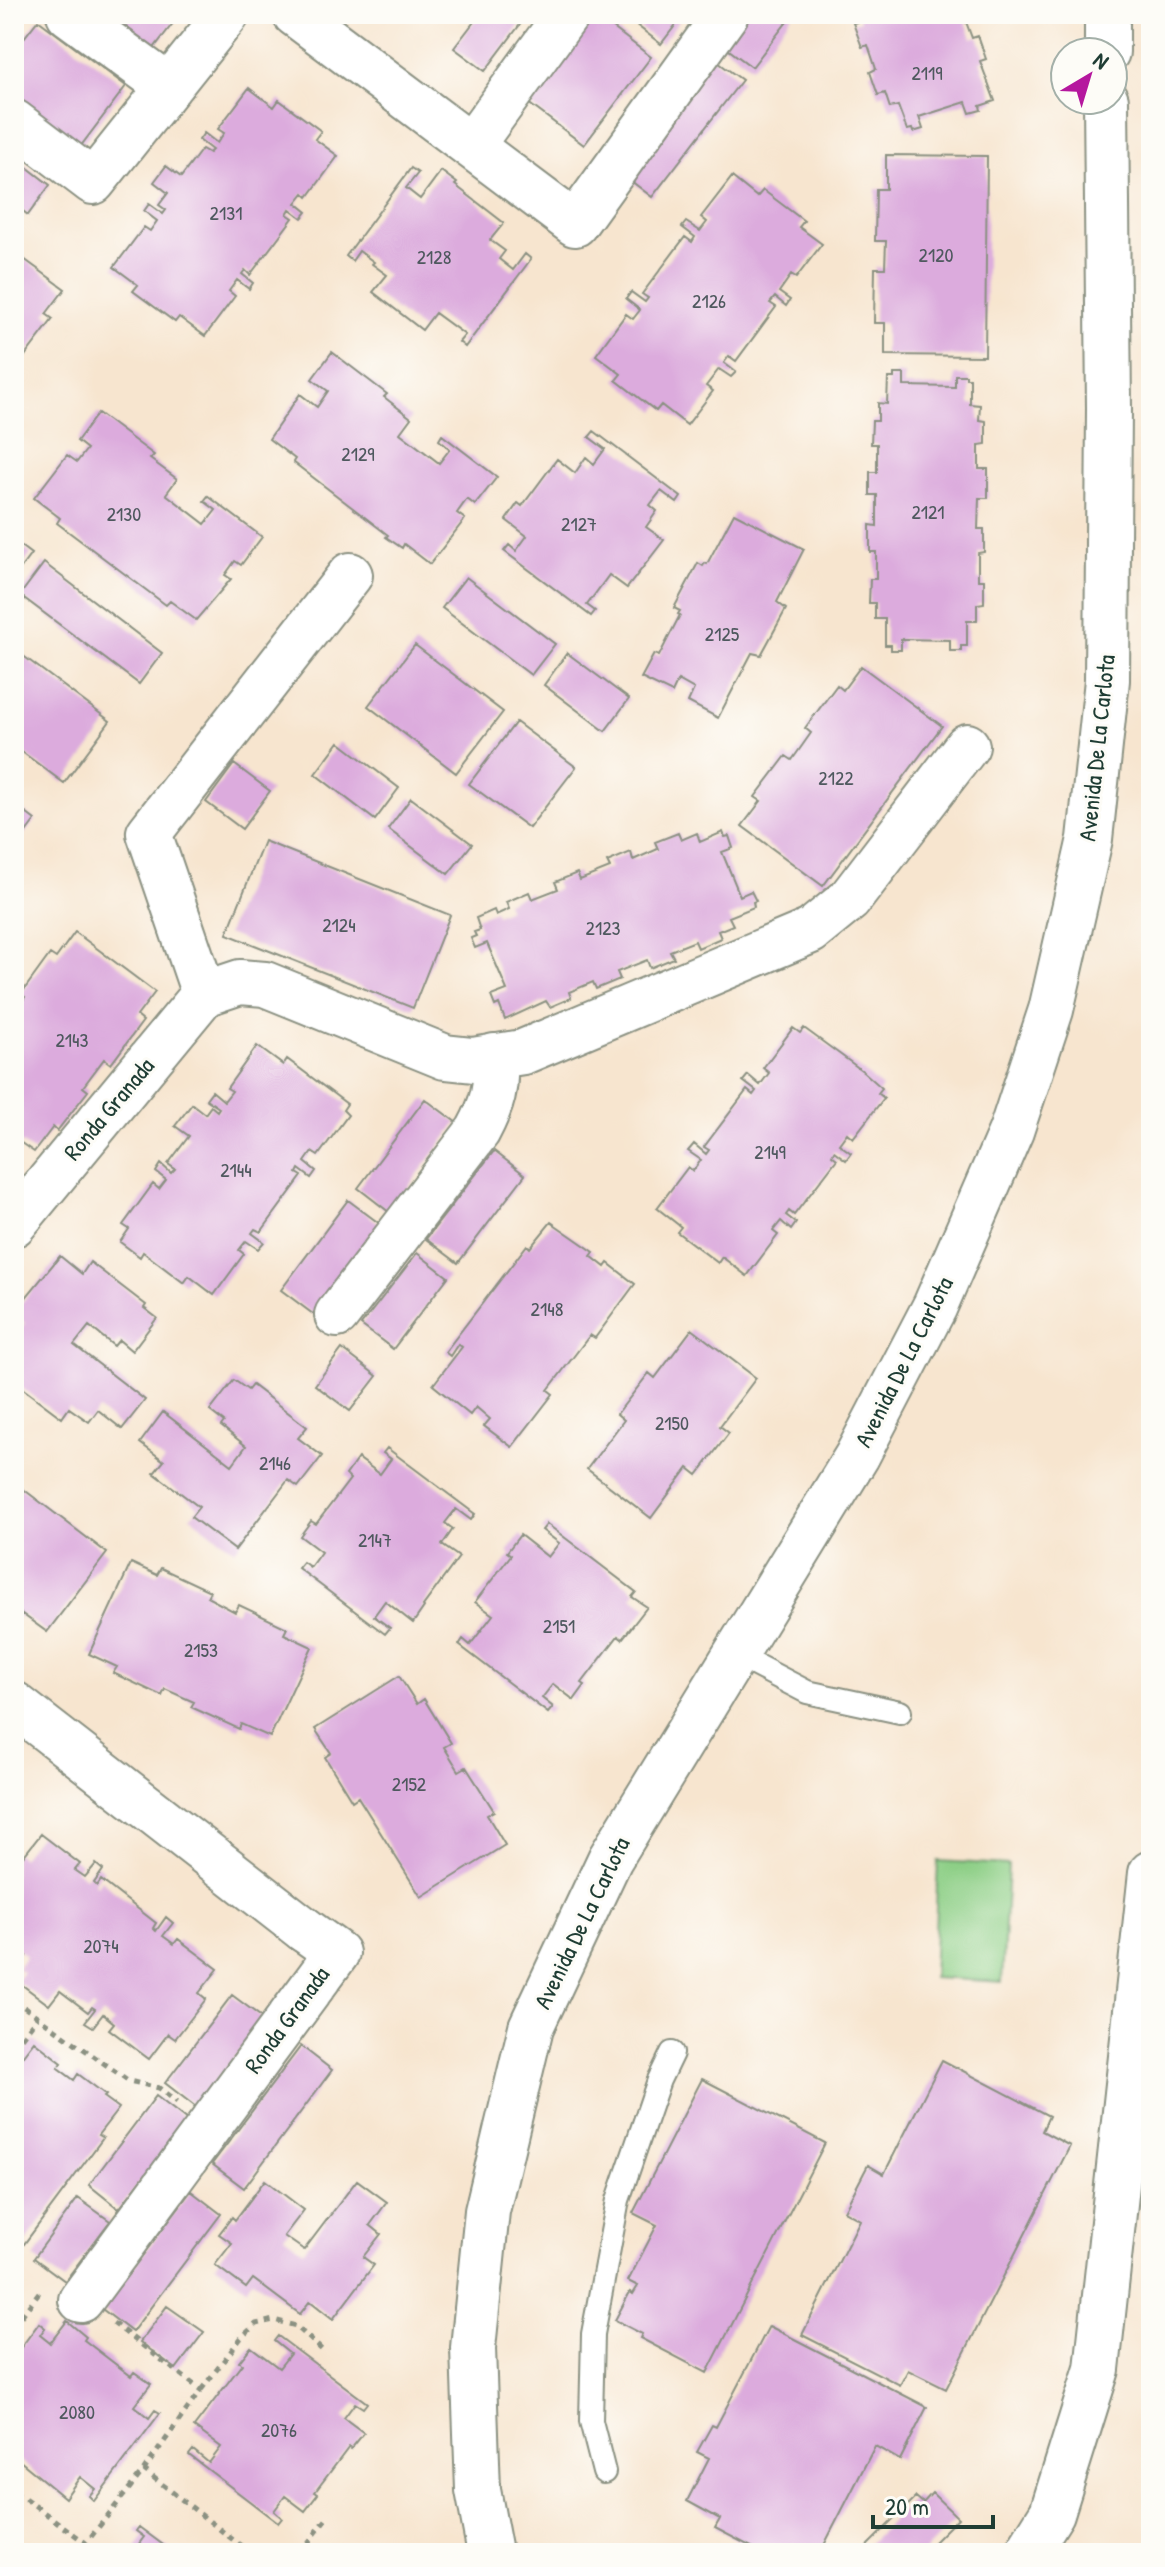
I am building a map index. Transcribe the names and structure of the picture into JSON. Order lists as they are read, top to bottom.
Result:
{
  "streets": {
    "main road": ["Avenida De La Carlota", "Ronda Granada"]
  },
  "house_numbers": [
    "2119",
    "2131",
    "2120",
    "2128",
    "2126",
    "2129",
    "2121",
    "2130",
    "2127",
    "2125",
    "2122",
    "2124",
    "2123",
    "2143",
    "2149",
    "2144",
    "2148",
    "2150",
    "2146",
    "2147",
    "2151",
    "2153",
    "2152",
    "2074",
    "2080",
    "2076"
  ],
  "scale_bar": "20 m",
  "north": "top right"
}
